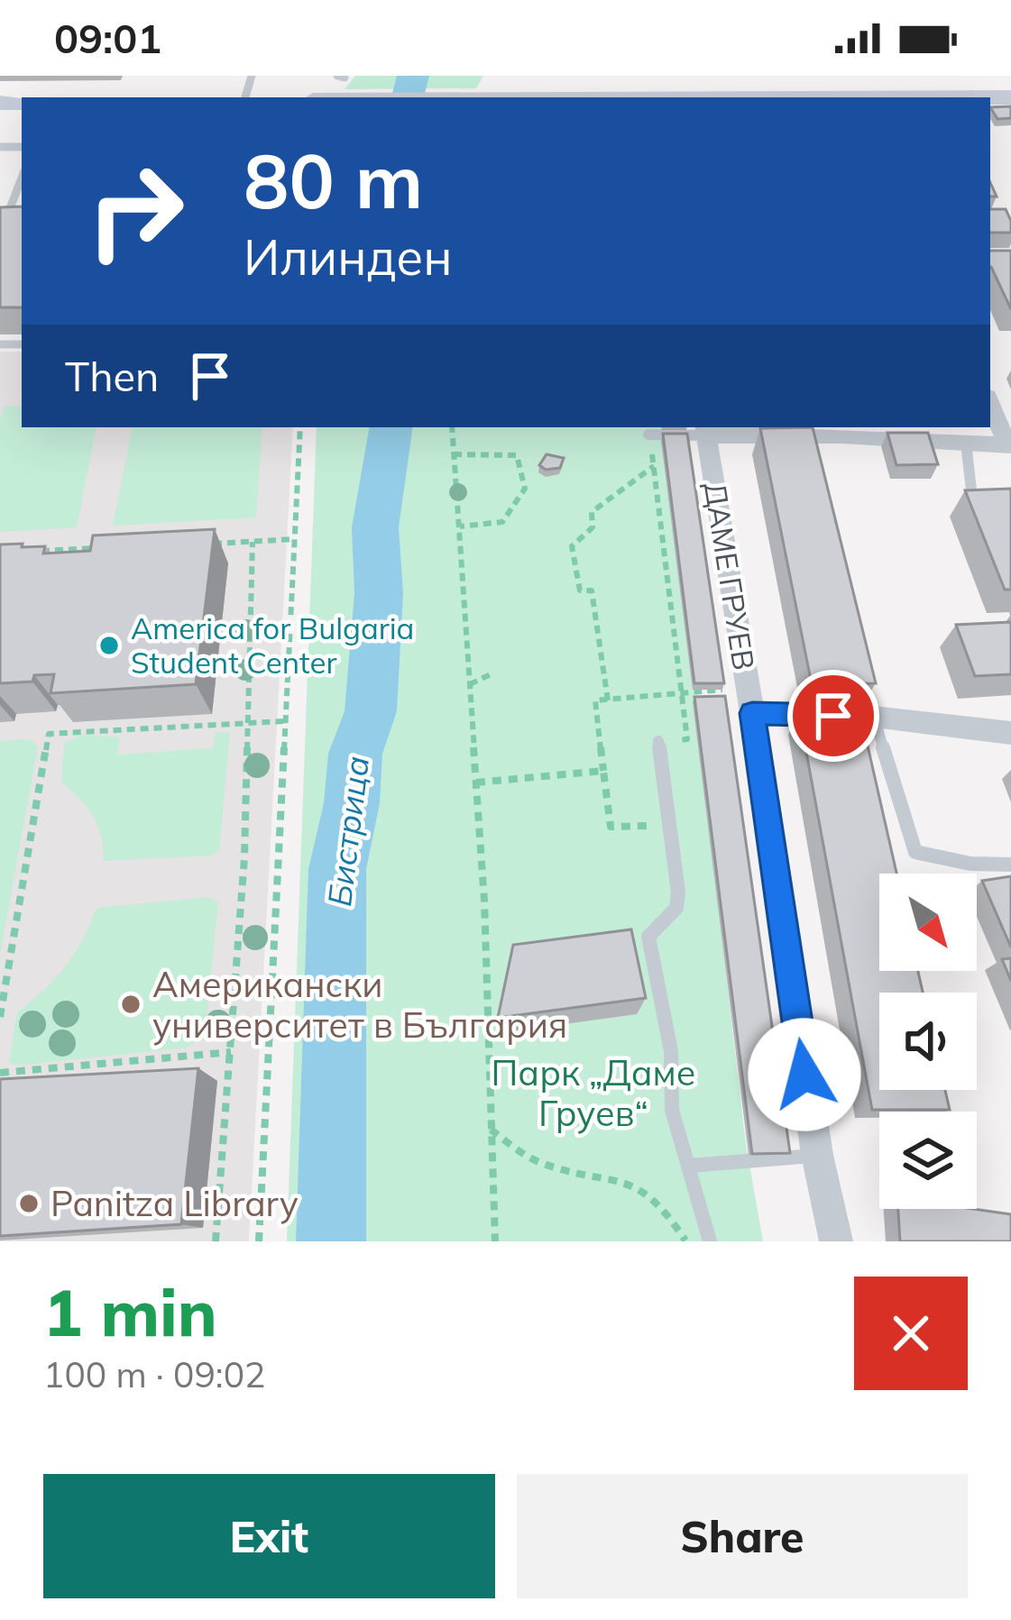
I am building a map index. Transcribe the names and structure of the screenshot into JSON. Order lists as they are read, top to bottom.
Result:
{
  "streets": {
    "street": ["ДАМЕ ГРУЕВ"]
  },
  "water": ["Бистрица"],
  "parks": ["Парк „Даме Груев“"],
  "places": ["America for Bulgaria Student Center", "Американски университет в България", "Panitza Library"],
  "north": "bottom right",
  "page": {
    "status": "09:01",
    "turn": ["80 m", "Илинден"],
    "then": "Then",
    "heading": ["1 min", "100 m · 09:02"],
    "buttons": ["Exit", "Share"]
  }
}
